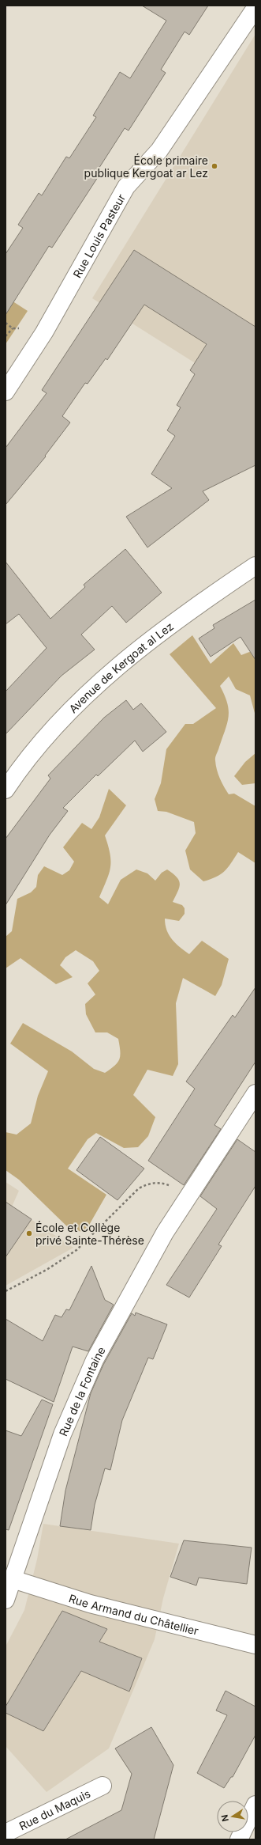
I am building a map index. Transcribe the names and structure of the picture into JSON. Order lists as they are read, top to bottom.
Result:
{
  "streets": {
    "street": [
      "Rue Louis Pasteur",
      "Avenue de Kergoat al Lez",
      "Rue de la Fontaine",
      "Rue Armand du Châtellier",
      "Rue du Maquis"
    ]
  },
  "crossings": [
    ["Rue de la Fontaine", "Rue Armand du Châtellier"]
  ],
  "places": ["École primaire publique Kergoat ar Lez", "École et Collège privé Sainte-Thérèse"],
  "north": "left"
}
